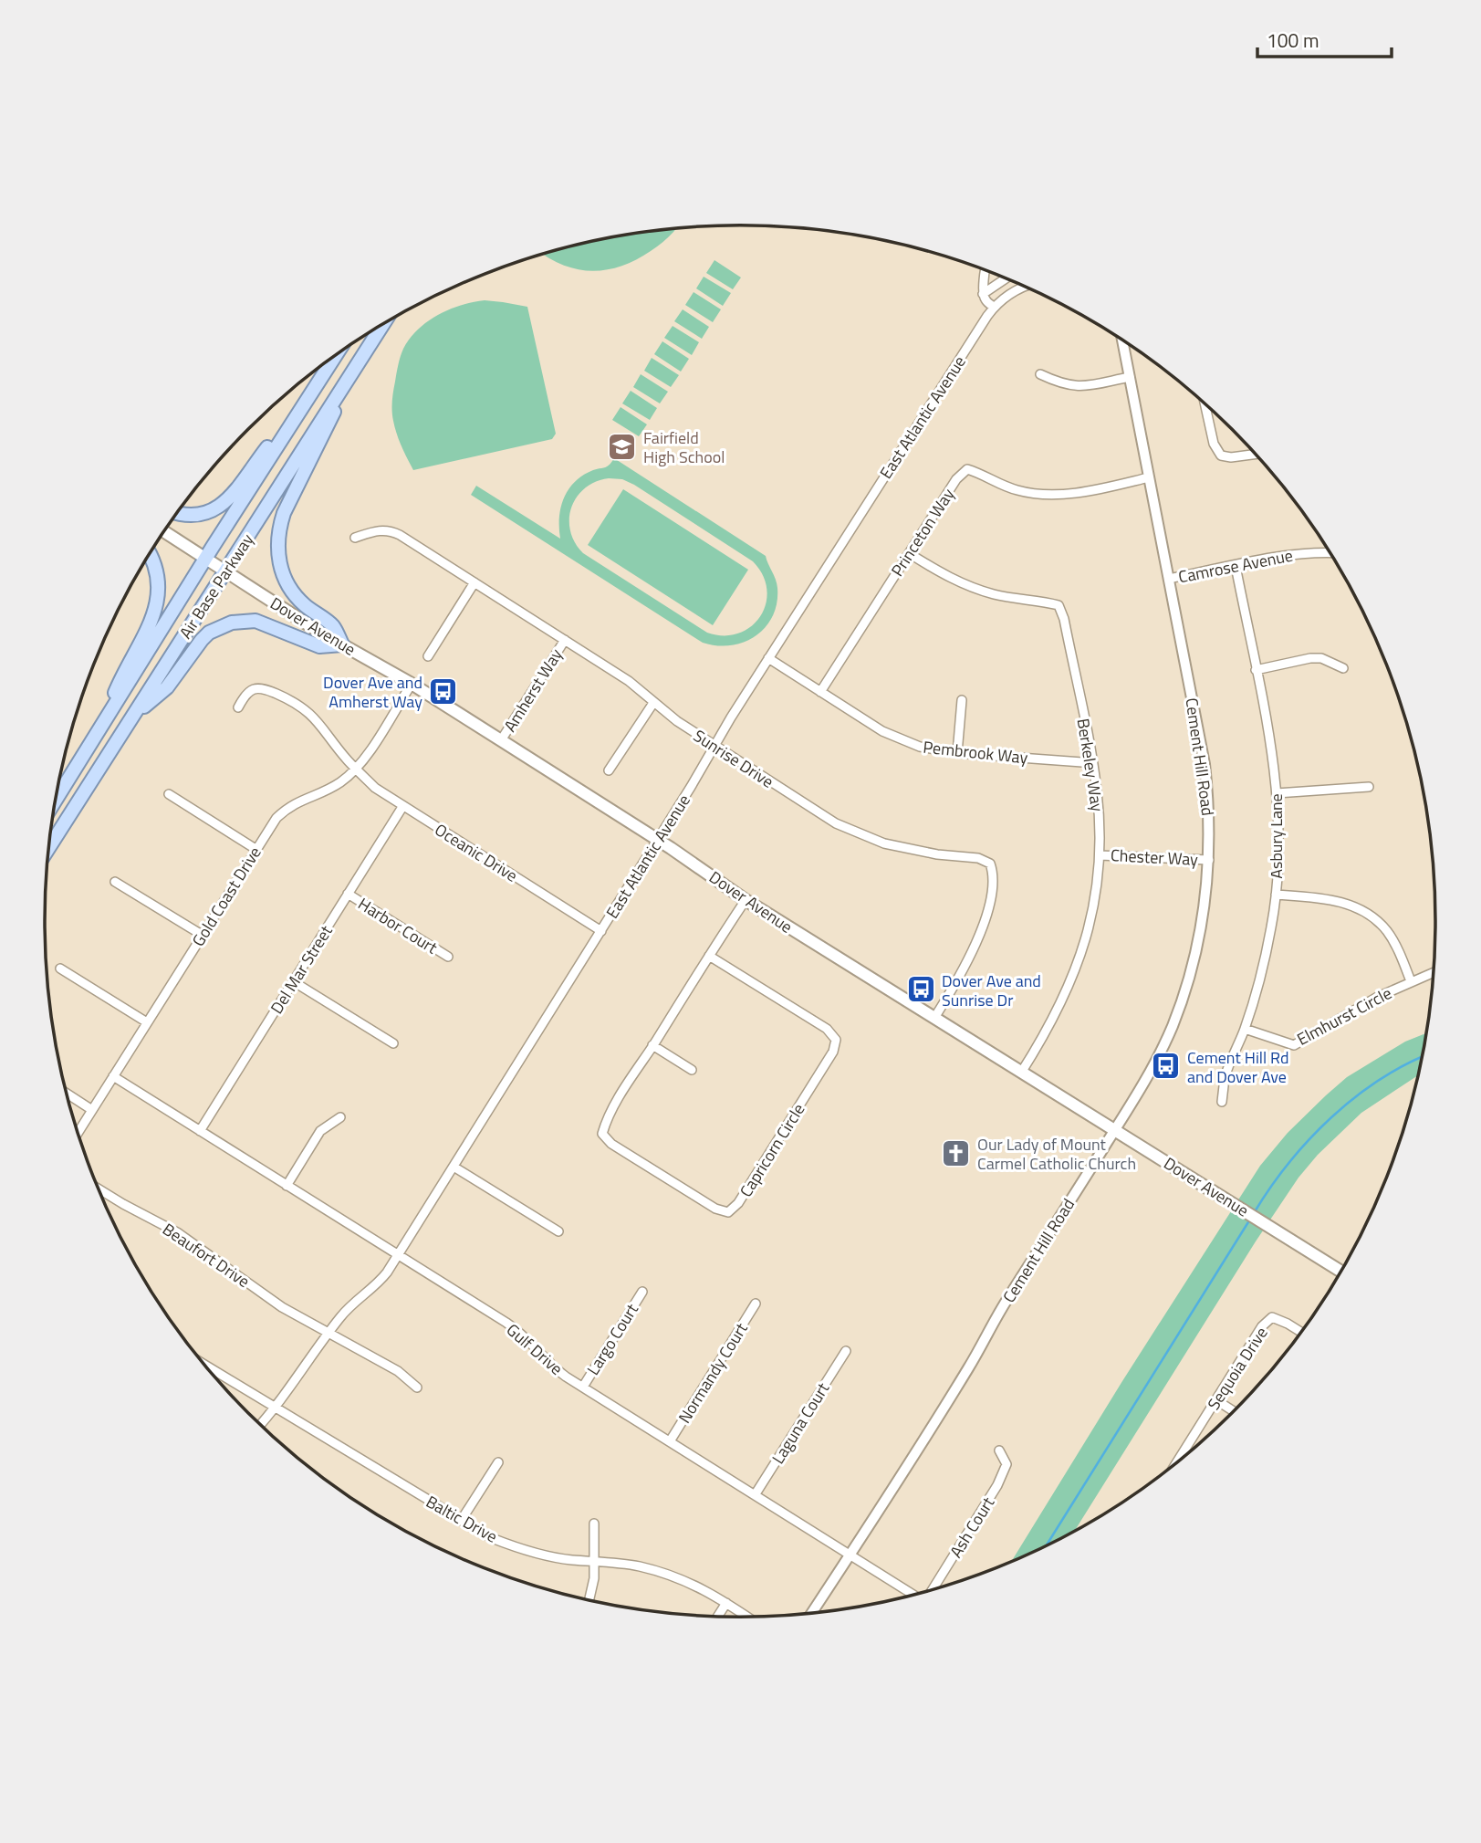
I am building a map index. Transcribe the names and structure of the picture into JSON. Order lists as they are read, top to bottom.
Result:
{
  "streets": {
    "main road": ["Air Base Parkway", "Dover Avenue"],
    "street": [
      "East Atlantic Avenue",
      "Princeton Way",
      "Camrose Avenue",
      "Amherst Way",
      "Pembrook Way",
      "Cement Hill Road",
      "Sunrise Drive",
      "Berkeley Way",
      "Asbury Lane",
      "Oceanic Drive",
      "Chester Way",
      "Gold Coast Drive",
      "Harbor Court",
      "Del Mar Street",
      "Elmhurst Circle",
      "Capricorn Circle",
      "Beaufort Drive",
      "Largo Court",
      "Gulf Drive",
      "Sequoia Drive",
      "Normandy Court",
      "Laguna Court",
      "Baltic Drive",
      "Ash Court"
    ]
  },
  "crossings": [
    ["East Atlantic Avenue", "Dover Avenue"],
    ["East Atlantic Avenue", "Pembrook Way"],
    ["East Atlantic Avenue", "Sunrise Drive"],
    ["East Atlantic Avenue", "Oceanic Drive"],
    ["East Atlantic Avenue", "Beaufort Drive"],
    ["East Atlantic Avenue", "Gulf Drive"],
    ["East Atlantic Avenue", "Baltic Drive"],
    ["Princeton Way", "Pembrook Way"],
    ["Princeton Way", "Cement Hill Road"],
    ["Princeton Way", "Berkeley Way"],
    ["Camrose Avenue", "Cement Hill Road"],
    ["Camrose Avenue", "Asbury Lane"],
    ["Air Base Parkway", "Dover Avenue"],
    ["Dover Avenue", "Amherst Way"],
    ["Dover Avenue", "Cement Hill Road"],
    ["Dover Avenue", "Sunrise Drive"],
    ["Dover Avenue", "Berkeley Way"],
    ["Dover Avenue", "Gold Coast Drive"],
    ["Dover Avenue", "Capricorn Circle"],
    ["Amherst Way", "Sunrise Drive"],
    ["Pembrook Way", "Berkeley Way"],
    ["Cement Hill Road", "Chester Way"],
    ["Cement Hill Road", "Gulf Drive"],
    ["Berkeley Way", "Chester Way"],
    ["Asbury Lane", "Elmhurst Circle"],
    ["Oceanic Drive", "Gold Coast Drive"],
    ["Oceanic Drive", "Del Mar Street"],
    ["Gold Coast Drive", "Gulf Drive"],
    ["Harbor Court", "Del Mar Street"],
    ["Del Mar Street", "Gulf Drive"],
    ["Largo Court", "Gulf Drive"],
    ["Gulf Drive", "Normandy Court"],
    ["Gulf Drive", "Laguna Court"]
  ],
  "places": {
    "school or university": ["Fairfield High School"],
    "bus stop": ["Dover Ave and Amherst Way", "Dover Ave and Sunrise Dr", "Cement Hill Rd and Dover Ave"],
    "church": ["Our Lady of Mount Carmel Catholic Church"]
  },
  "scale_bar": "100 m"
}
